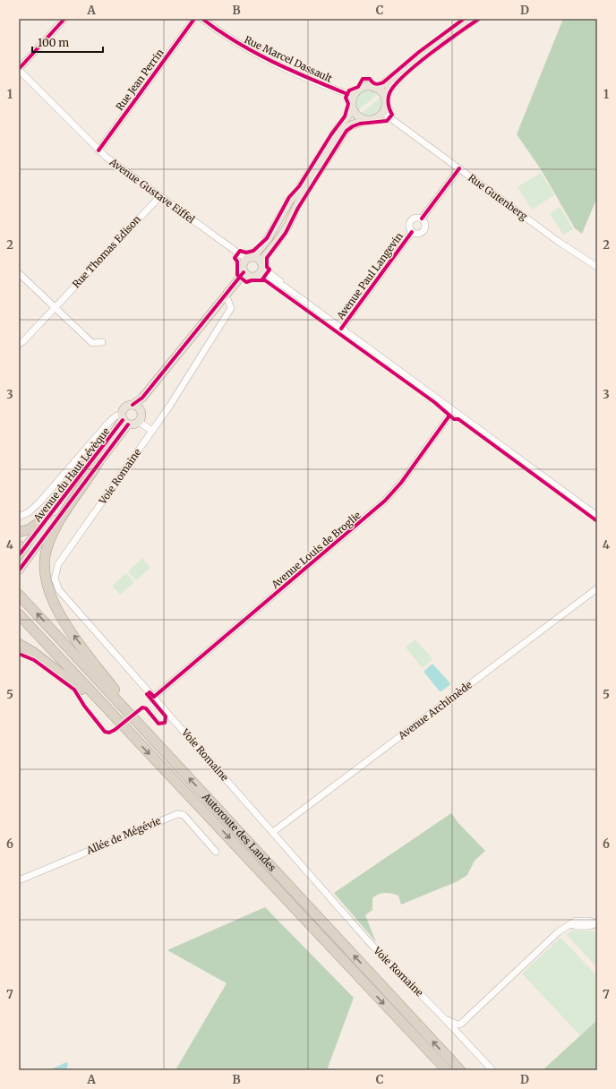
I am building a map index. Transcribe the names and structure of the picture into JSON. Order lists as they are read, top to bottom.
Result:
{
  "streets": {
    "highway": ["Autoroute des Landes"],
    "main road": ["Avenue du Haut Lévèque"],
    "street": [
      "Rue Marcel Dassault",
      "Rue Jean Perrin",
      "Avenue Gustave Eiffel",
      "Rue Gutenberg",
      "Rue Thomas Edison",
      "Avenue Paul Langevin",
      "Voie Romaine",
      "Avenue Louis de Broglie",
      "Avenue Archimède",
      "Allée de Mégévie"
    ]
  },
  "crossings": [
    ["Rue Marcel Dassault", "Rue Gutenberg"],
    ["Rue Jean Perrin", "Avenue Gustave Eiffel"],
    ["Avenue Gustave Eiffel", "Rue Thomas Edison"],
    ["Rue Gutenberg", "Avenue Paul Langevin"],
    ["Voie Romaine", "Avenue Louis de Broglie"],
    ["Voie Romaine", "Avenue Archimède"]
  ],
  "scale_bar": "100 m",
  "grid": {
    "columns": [
      "A",
      "B",
      "C",
      "D"
    ],
    "rows": [
      "1",
      "2",
      "3",
      "4",
      "5",
      "6",
      "7"
    ]
  }
}
